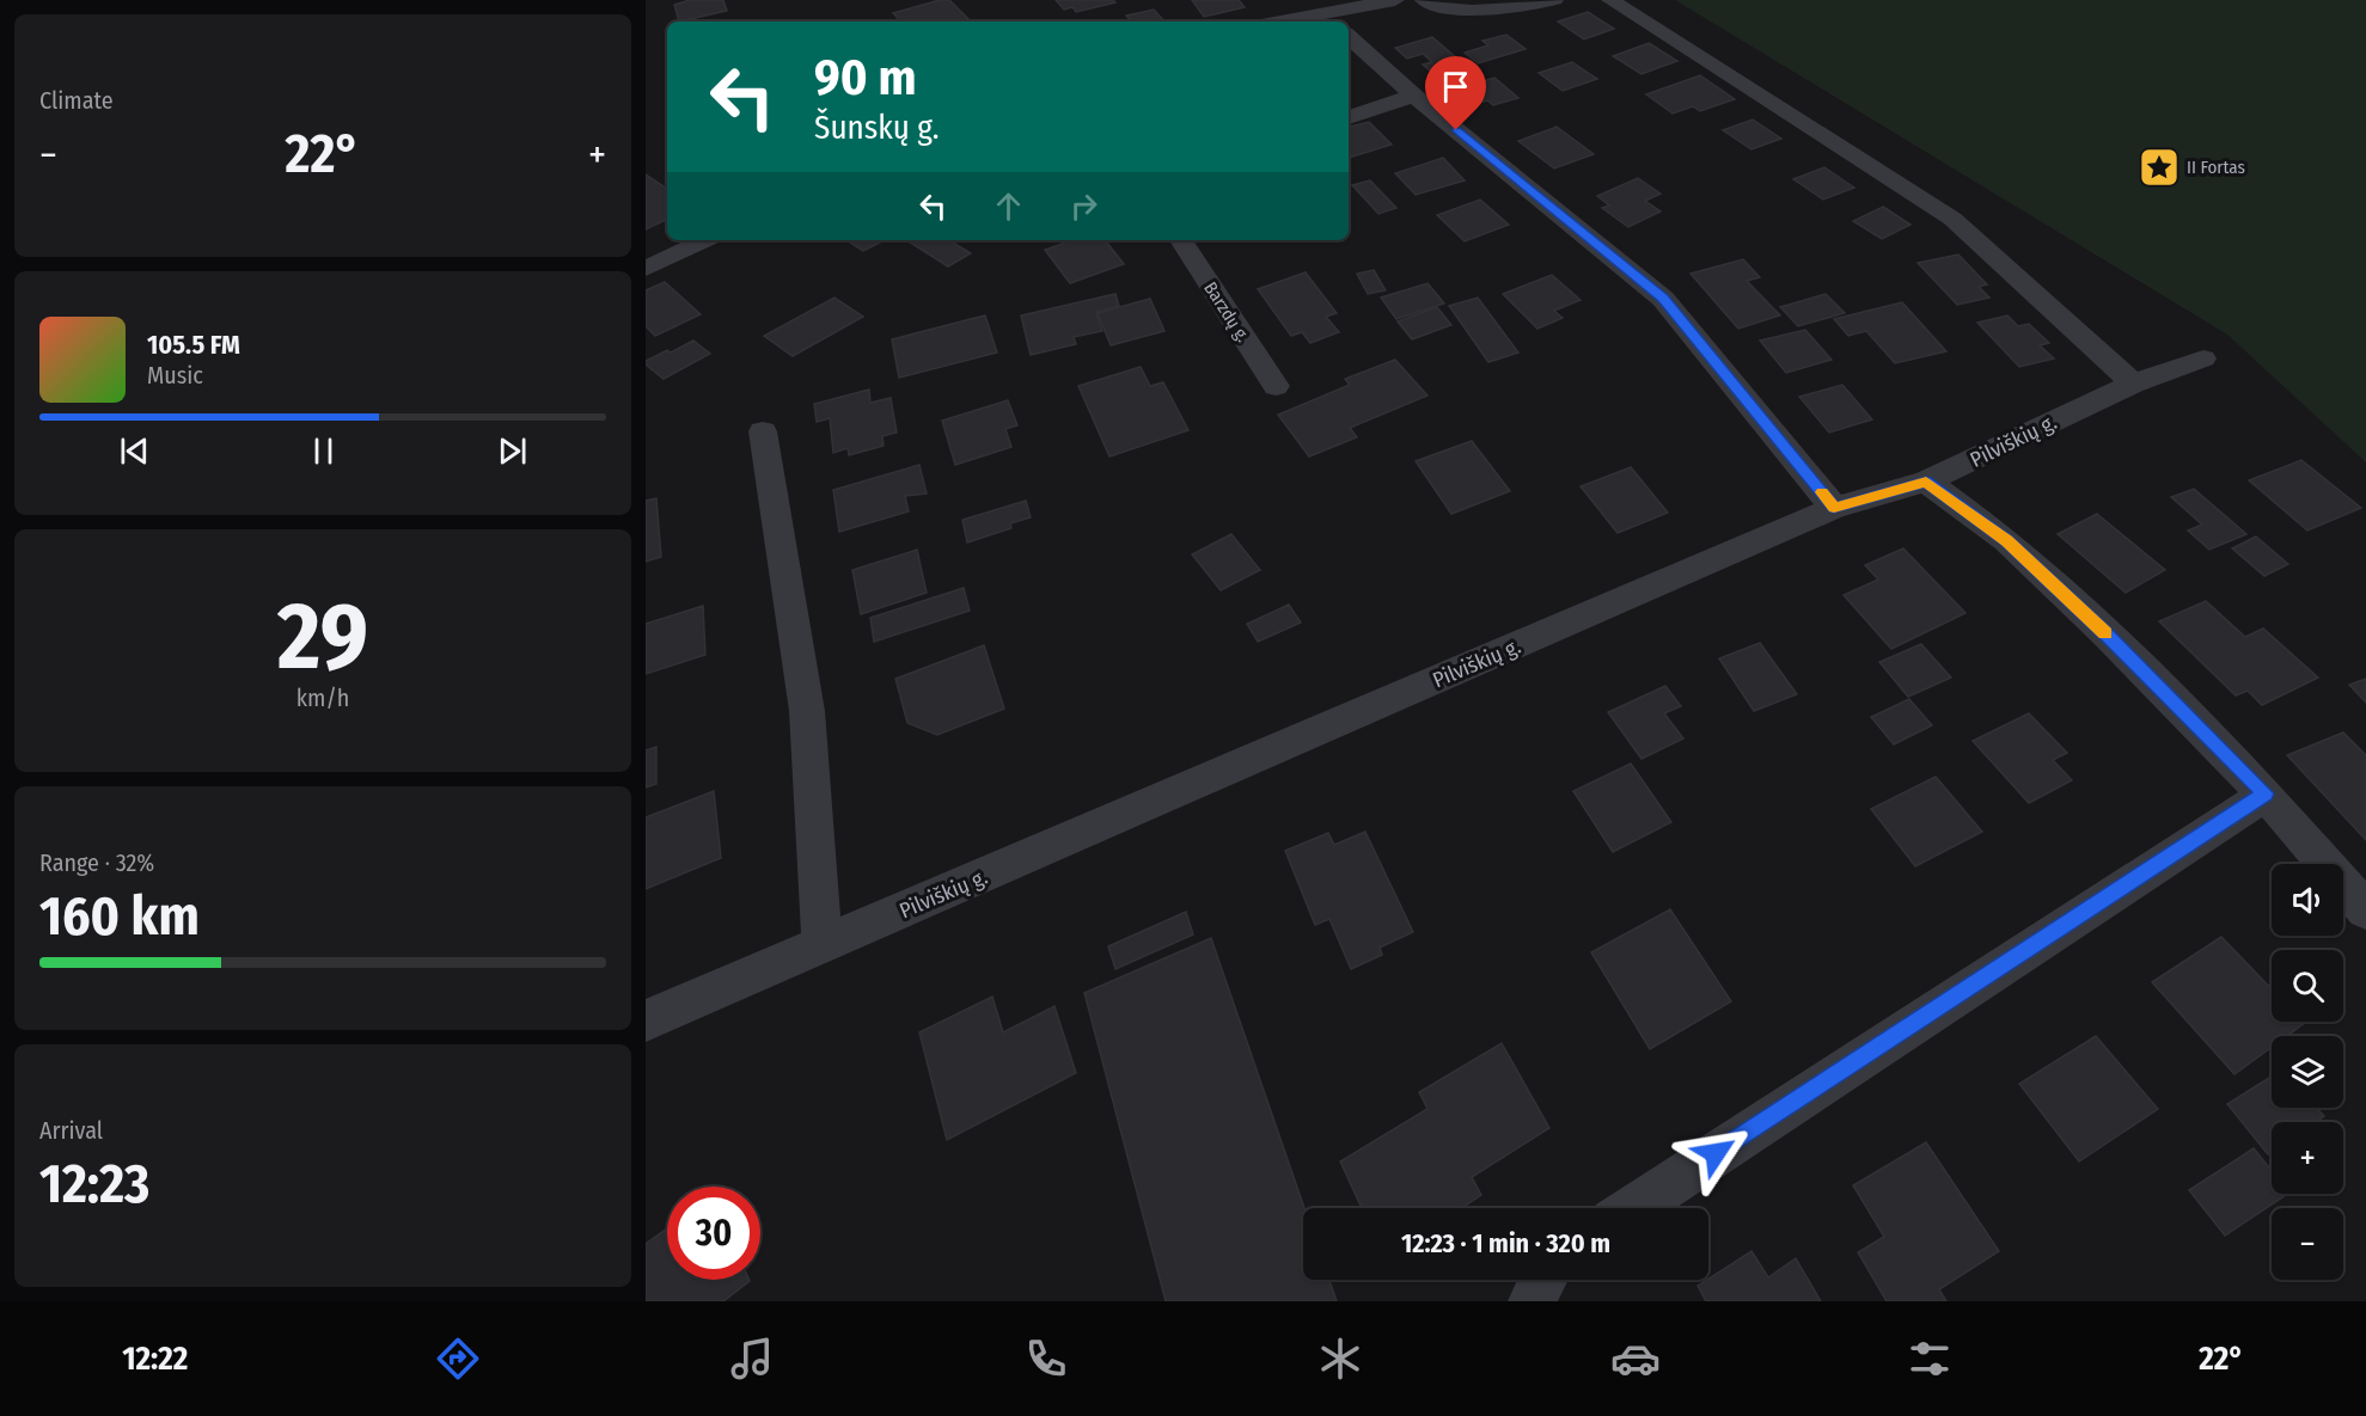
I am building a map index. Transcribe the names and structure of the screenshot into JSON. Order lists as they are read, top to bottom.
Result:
{
  "streets": {
    "street": ["Barzdų g.", "Pilviškių g."]
  },
  "places": {
    "place": ["II Fortas"]
  },
  "page": {
    "tile": [
      "Climate",
      ["29", "km/h"],
      ["Range · 32%", "160 km"],
      ["Arrival", "12:23"]
    ],
    "turn": ["90 m", "Šunskų g."],
    "heat": ["−", "22°", "+"],
    "song": ["105.5 FM", "Music"],
    "map_buttons": ["+", "−"],
    "limit": "30",
    "trip": "12:23 · 1 min · 320 m",
    "tabs": ["12:22", "22°"]
  }
}
